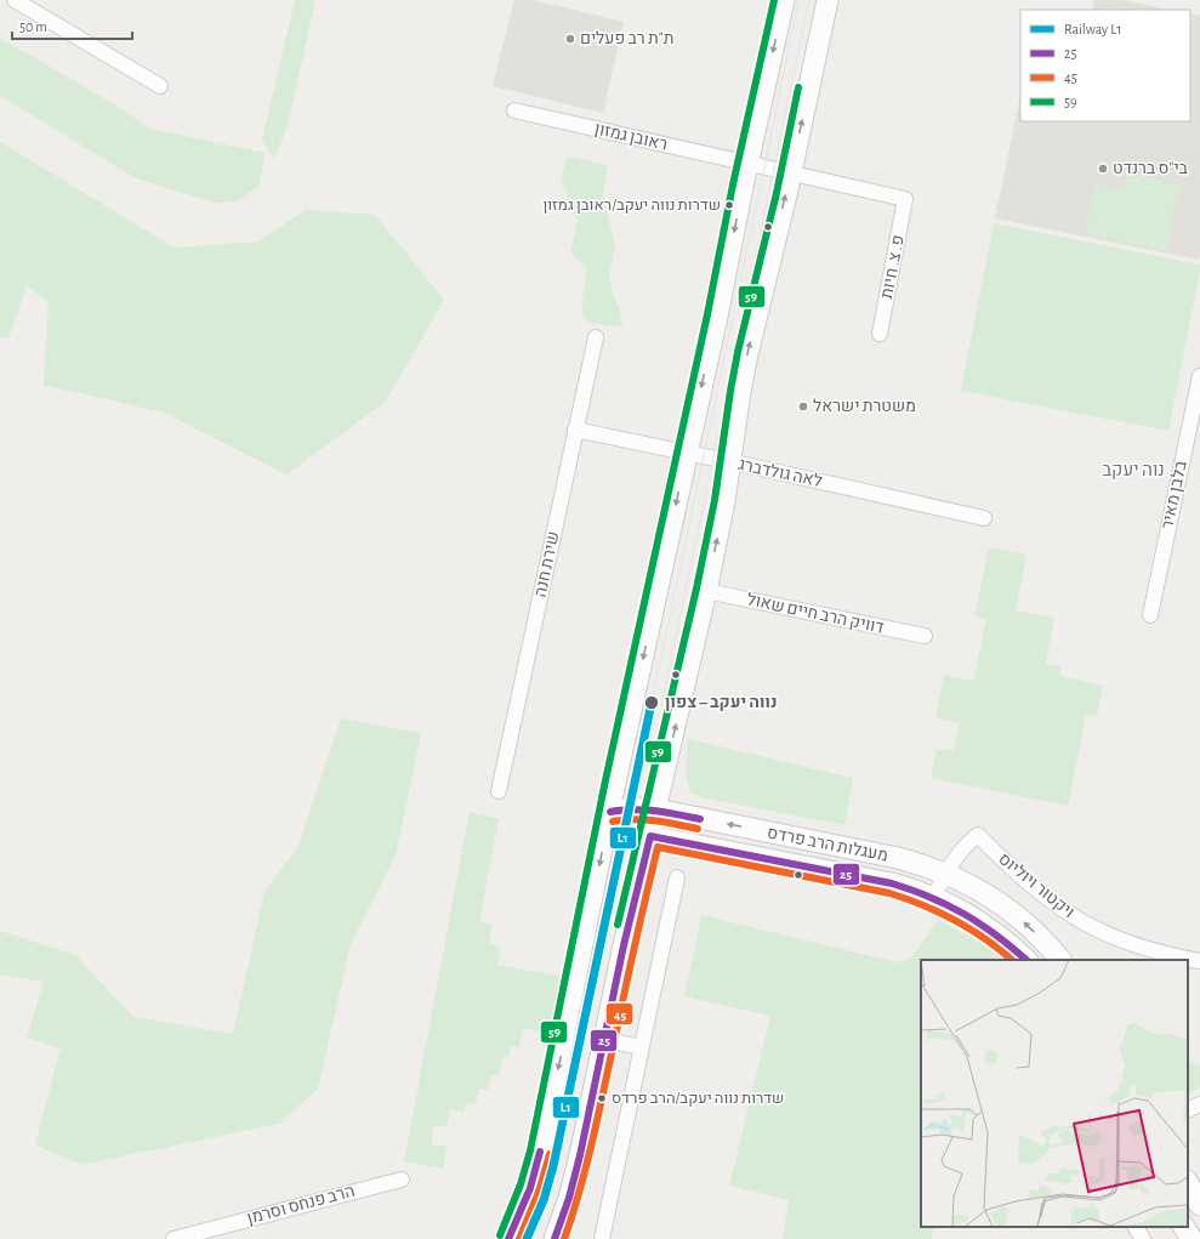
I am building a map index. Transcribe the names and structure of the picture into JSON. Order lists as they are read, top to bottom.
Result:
{
  "streets": {
    "street": [
      "ראובן גמזון",
      "פ. צ. חיות",
      "לאה גולדברג",
      "בלבן מאיר",
      "שירת חנה",
      "דוויק הרב חיים שאול",
      "מעגלות הרב פרדס",
      "ויקטור ויוליוס",
      "הרב פנחס וסרמן"
    ]
  },
  "crossings": [
    ["ראובן גמזון", "פ. צ. חיות"],
    ["לאה גולדברג", "שירת חנה"],
    ["מעגלות הרב פרדס", "ויקטור ויוליוס"]
  ],
  "districts": ["נוה יעקב"],
  "places": [
    "ת\"ת רב פעלים",
    "בי\"ס ברנדט",
    "שדרות נווה יעקב/ראובן גמזון",
    "משטרת ישראל",
    "נווה יעקב – צפון",
    "שדרות נווה יעקב/הרב פרדס"
  ],
  "lines": [
    "transit line 59",
    "rail line L1",
    "transit line 25",
    "transit line 45"
  ],
  "legend": [
    "Railway L1",
    "25",
    "45",
    "59"
  ],
  "scale_bar": "50 m"
}
